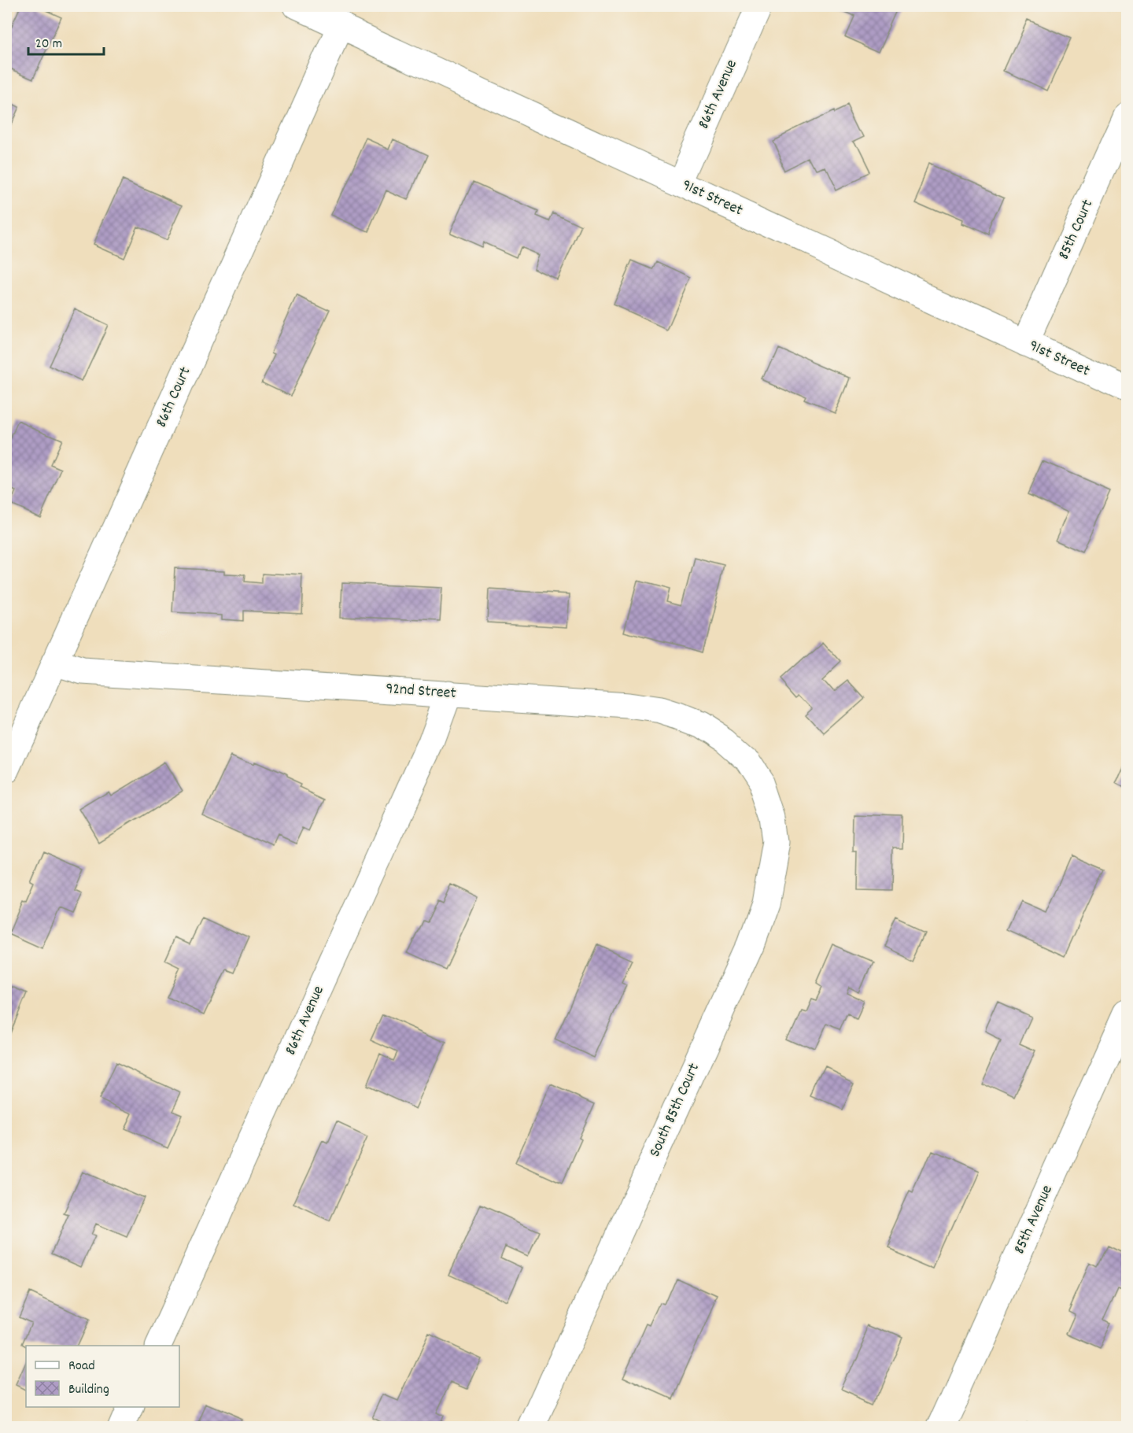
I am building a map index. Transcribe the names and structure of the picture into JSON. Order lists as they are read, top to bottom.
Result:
{
  "streets": {
    "street": [
      "86th Avenue",
      "91st Street",
      "85th Court",
      "86th Court",
      "92nd Street",
      "South 85th Court",
      "85th Avenue"
    ]
  },
  "crossings": [
    ["86th Avenue", "91st Street"],
    ["86th Avenue", "92nd Street"],
    ["91st Street", "85th Court"],
    ["91st Street", "86th Court"],
    ["86th Court", "92nd Street"],
    ["92nd Street", "South 85th Court"]
  ],
  "legend": ["Road", "Building"],
  "scale_bar": "20 m"
}
